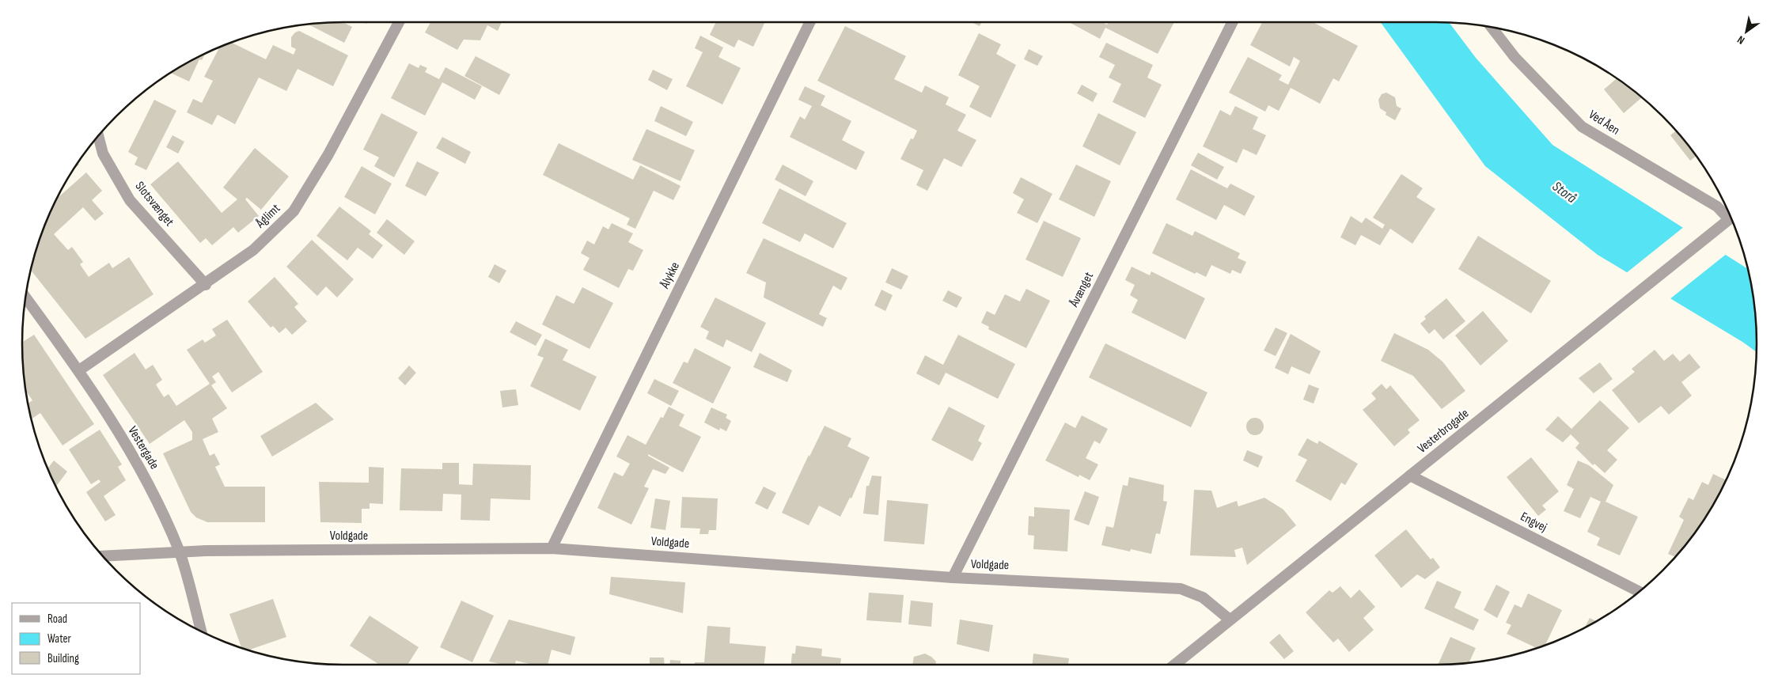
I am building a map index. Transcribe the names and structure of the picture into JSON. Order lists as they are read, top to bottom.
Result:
{
  "streets": {
    "street": [
      "Ved Åen",
      "Slotsvænget",
      "Åglimt",
      "Ålykke",
      "Åvænget",
      "Vesterbrogade",
      "Vestergade",
      "Engvej",
      "Voldgade"
    ]
  },
  "crossings": [
    ["Slotsvænget", "Åglimt"],
    ["Åglimt", "Vestergade"],
    ["Ålykke", "Voldgade"],
    ["Åvænget", "Voldgade"],
    ["Vesterbrogade", "Engvej"],
    ["Vesterbrogade", "Voldgade"],
    ["Vestergade", "Voldgade"]
  ],
  "water": ["Storå"],
  "legend": ["Road", "Water", "Building"],
  "north": "bottom left"
}
